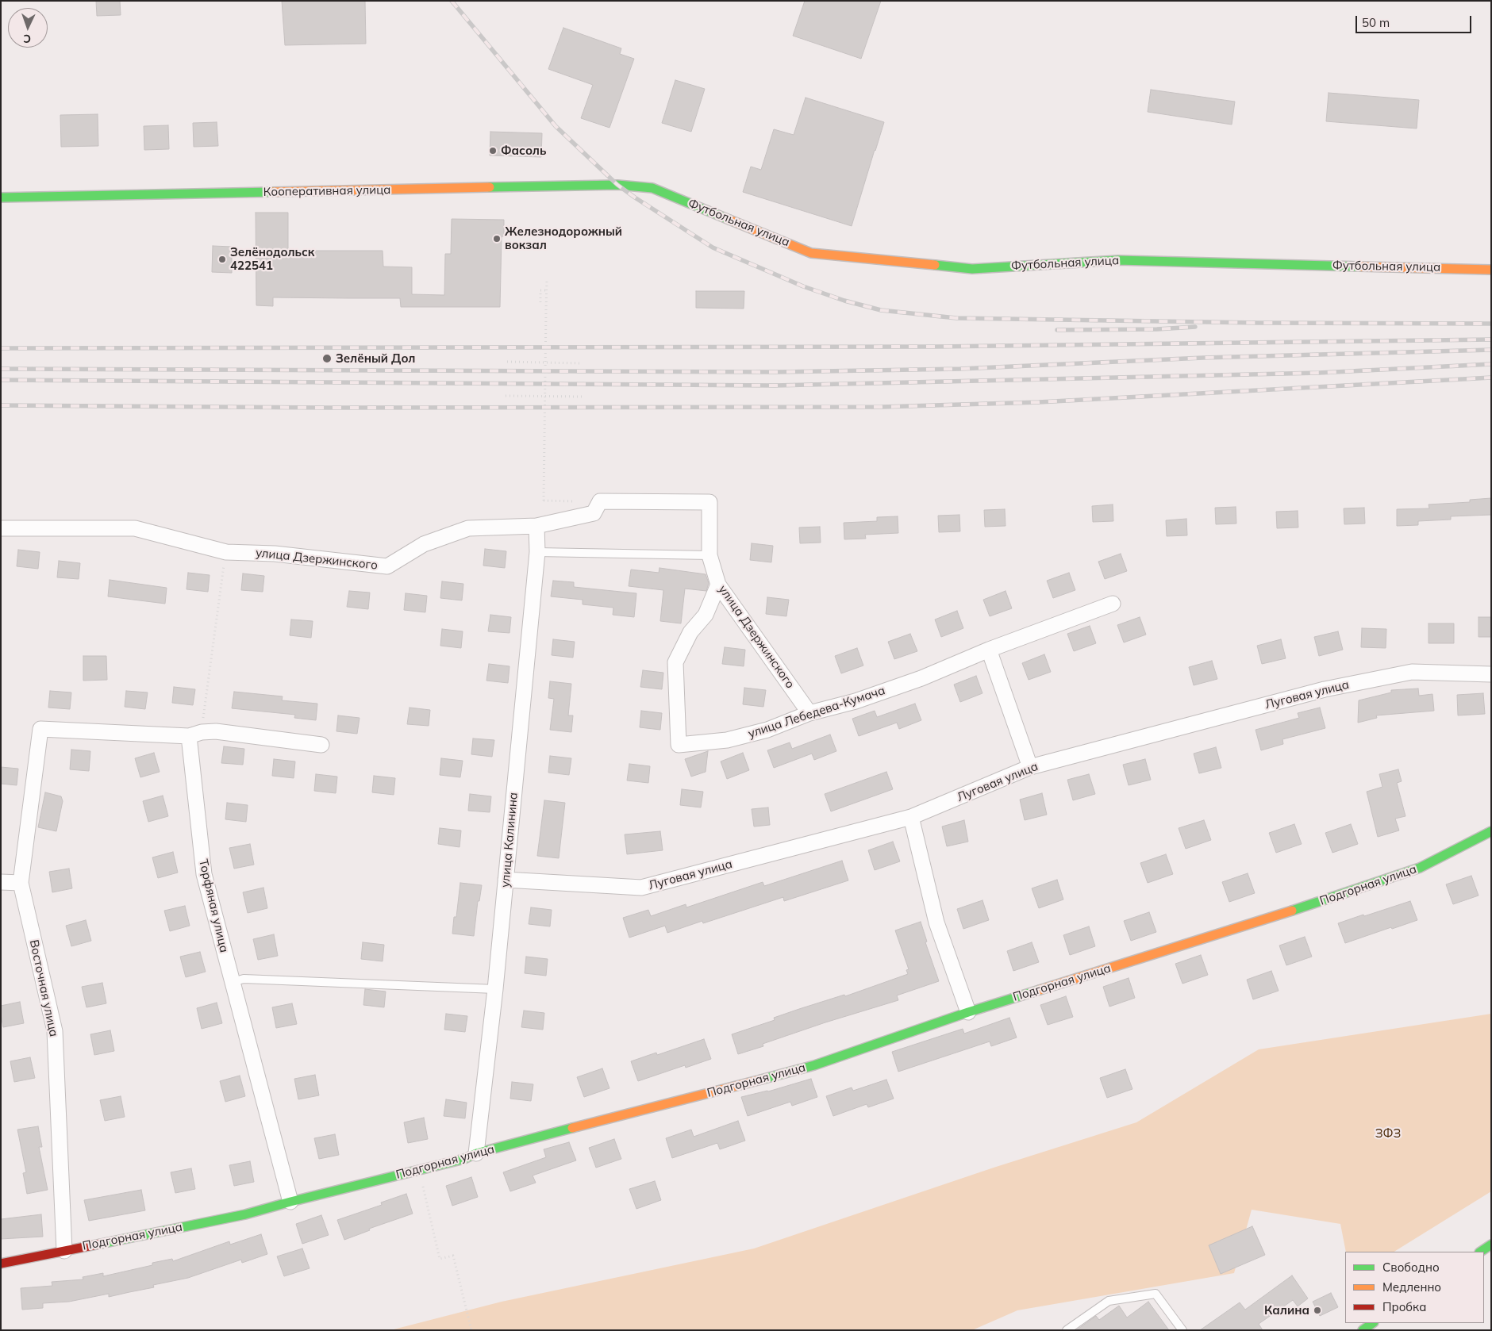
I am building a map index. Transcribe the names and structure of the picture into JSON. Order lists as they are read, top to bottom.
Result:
{
  "streets": {
    "street": [
      "Кооперативная улица",
      "Футбольная улица",
      "улица Дзержинского",
      "Луговая улица",
      "улица Лебедева-Кумача",
      "улица Калинина",
      "Подгорная улица",
      "Торфяная улица",
      "Восточная улица"
    ]
  },
  "crossings": [
    ["Кооперативная улица", "Футбольная улица"],
    ["улица Дзержинского", "улица Лебедева-Кумача"],
    ["улица Дзержинского", "улица Калинина"],
    ["Луговая улица", "улица Калинина"],
    ["улица Калинина", "Подгорная улица"],
    ["Подгорная улица", "Торфяная улица"],
    ["Подгорная улица", "Восточная улица"],
    ["Торфяная улица", "Восточная улица"]
  ],
  "parks": ["ЗФЗ"],
  "places": [
    "Фасоль",
    "Железнодорожный вокзал",
    "Зелёнодольск 422541",
    "Зелёный Дол",
    "Калина"
  ],
  "legend": ["Свободно", "Медленно", "Пробка"],
  "scale_bar": "50 m",
  "north": "bottom"
}
